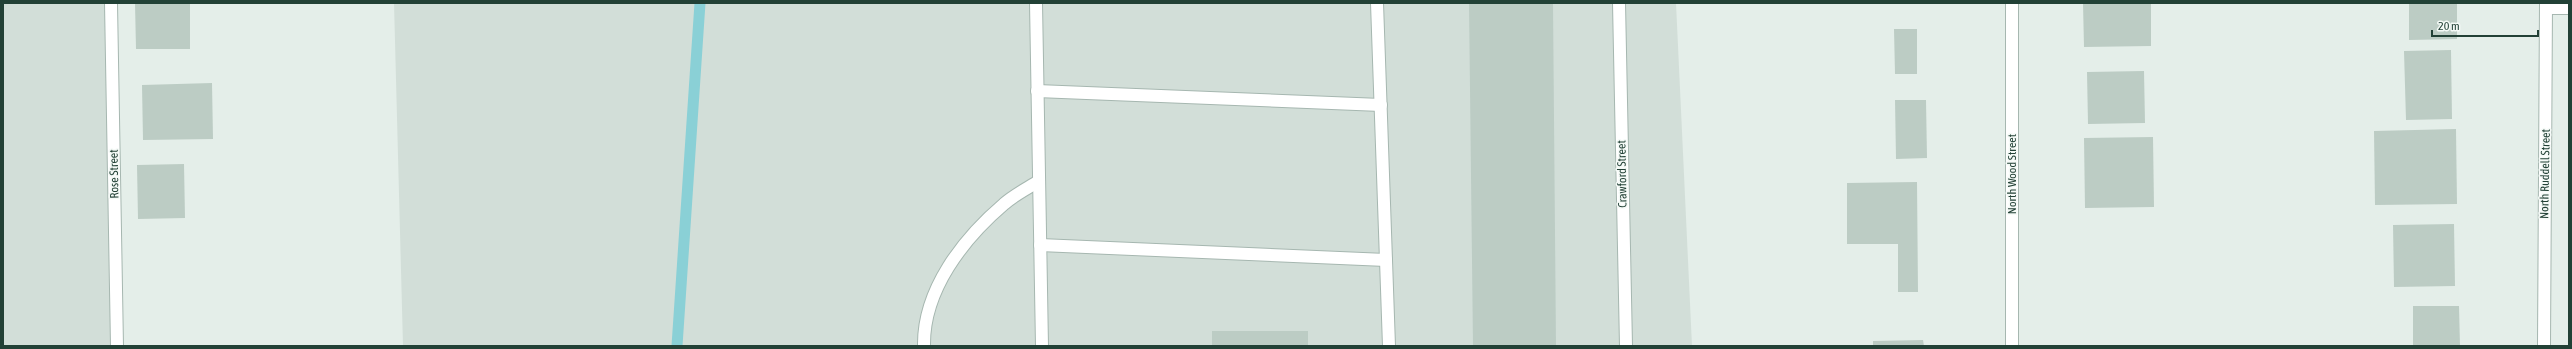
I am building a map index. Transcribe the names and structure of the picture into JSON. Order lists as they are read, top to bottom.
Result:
{
  "streets": {
    "street": [
      "Rose Street",
      "Crawford Street",
      "North Wood Street",
      "North Ruddell Street"
    ]
  },
  "scale_bar": "20 m"
}
